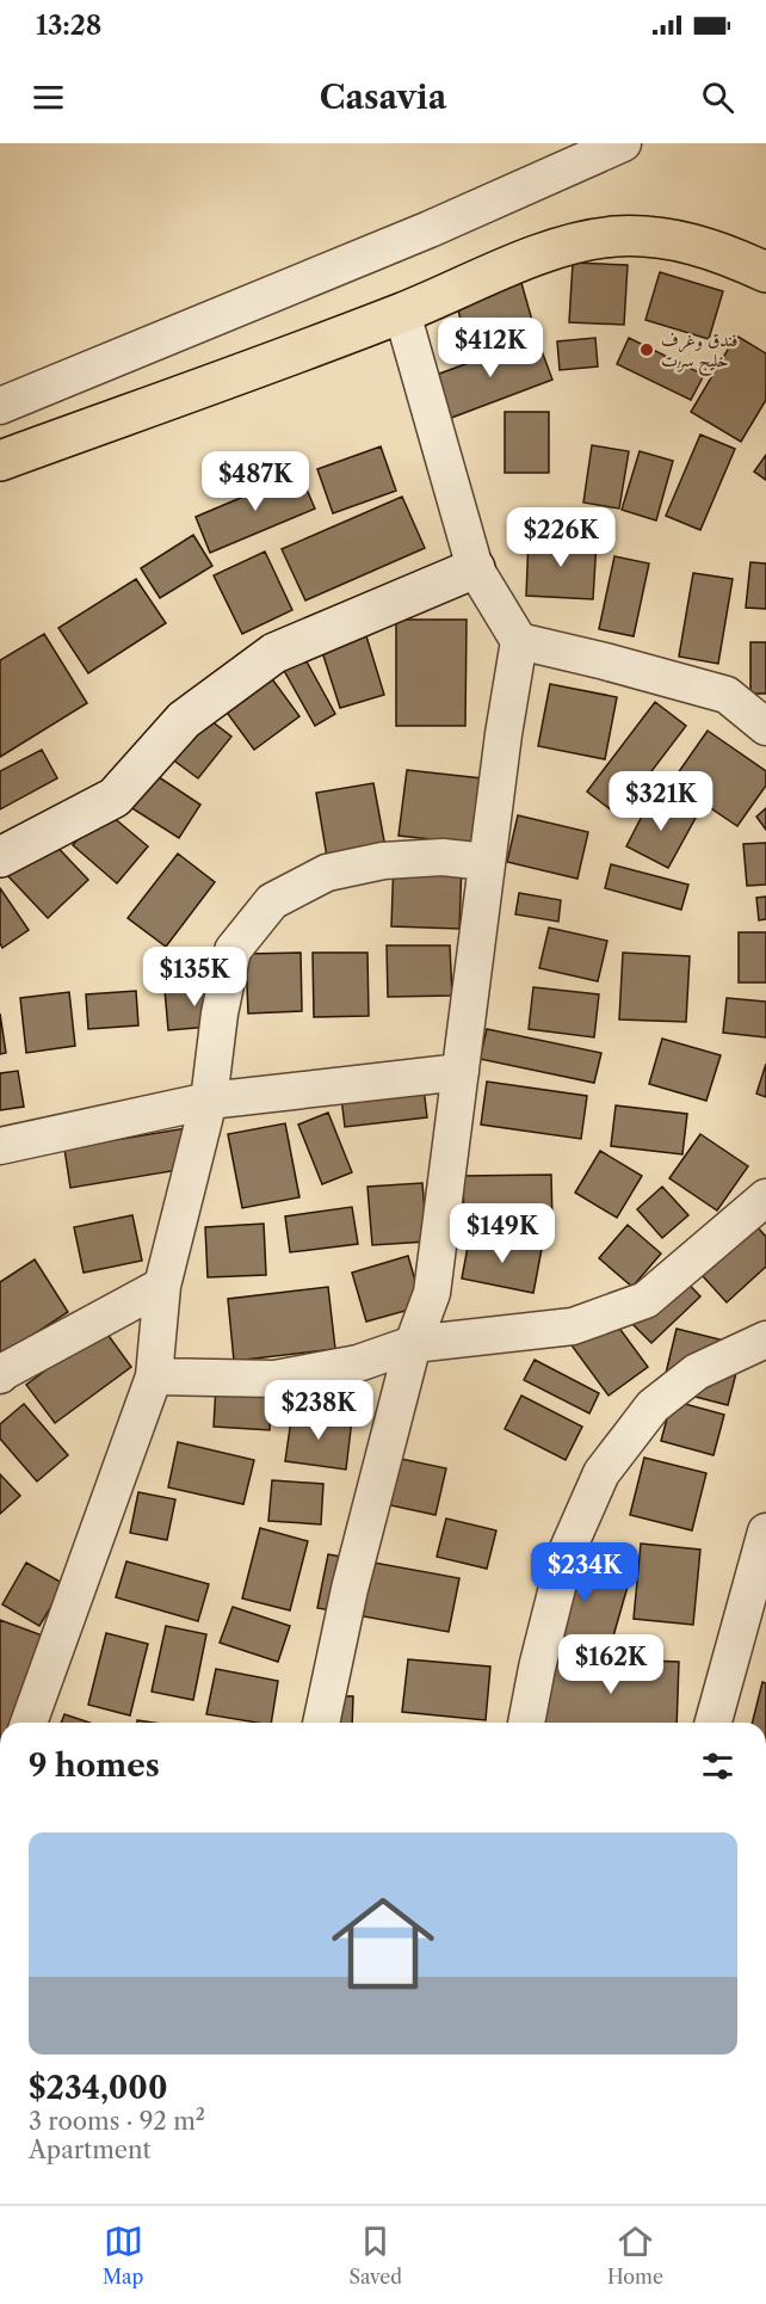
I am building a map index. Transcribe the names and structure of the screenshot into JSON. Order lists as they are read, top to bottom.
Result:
{
  "places": ["فندق وغرف خليج سرت"],
  "page": {
    "status": "13:28",
    "header": "Casavia",
    "price": [
      "$412K",
      "$487K",
      "$226K",
      "$321K",
      "$135K",
      "$149K",
      "$238K",
      "$234K",
      "$162K"
    ],
    "heading": "9 homes",
    "list": [
      {
        "name": "$234,000",
        "note": "3 rooms · 92 m² · Apartment"
      }
    ],
    "tabs": ["Map", "Saved", "Home"]
  }
}
